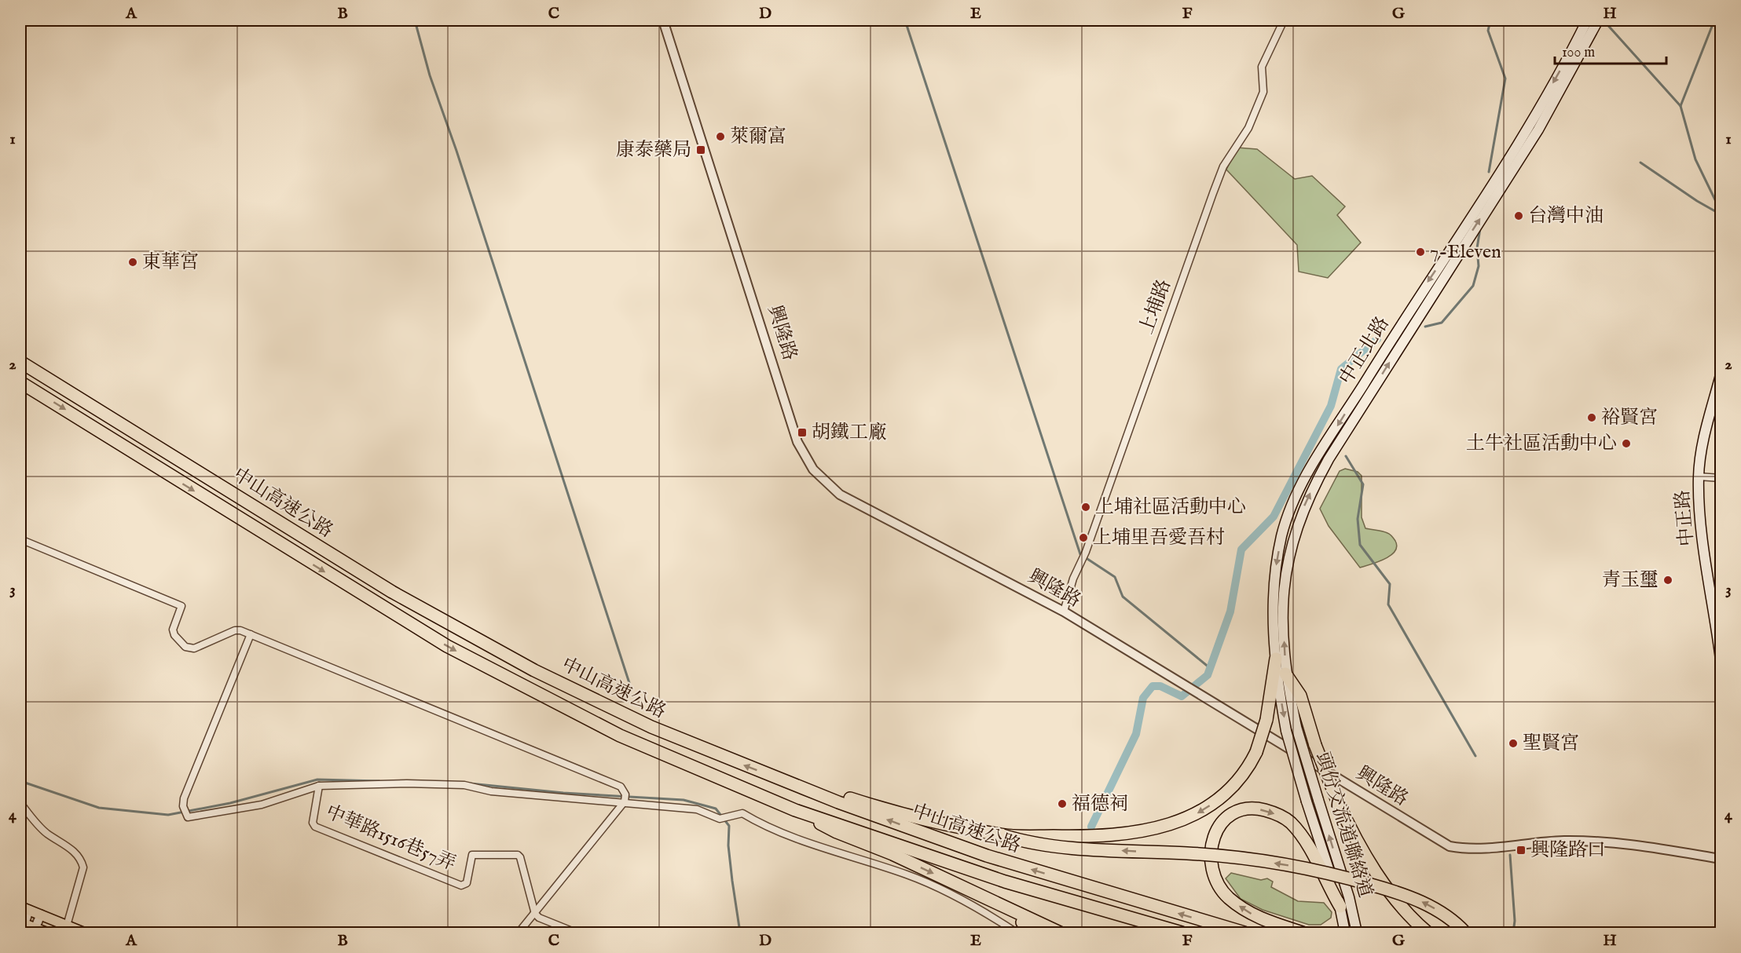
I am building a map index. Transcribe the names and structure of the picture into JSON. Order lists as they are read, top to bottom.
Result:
{
  "streets": {
    "highway": ["中山高速公路"],
    "main road": ["中正北路", "中正路", "頭份交流道聯絡道"],
    "street": ["上埔路", "興隆路", "中華路1516巷57弄"]
  },
  "crossings": [
    ["上埔路", "興隆路"],
    ["中正北路", "頭份交流道聯絡道"]
  ],
  "places": {
    "other": [
      "萊爾富",
      "台灣中油",
      "7-Eleven",
      "東華宮",
      "裕賢宮",
      "土牛社區活動中心",
      "上埔社區活動中心",
      "上埔里吾愛吾村",
      "青玉璽",
      "聖賢宮",
      "福德祠"
    ],
    "transit": ["康泰藥局", "胡鐵工廠", "興隆路口"]
  },
  "scale_bar": "100 m",
  "grid": {
    "columns": [
      "A",
      "B",
      "C",
      "D",
      "E",
      "F",
      "G",
      "H"
    ],
    "rows": [
      "1",
      "2",
      "3",
      "4"
    ]
  }
}
